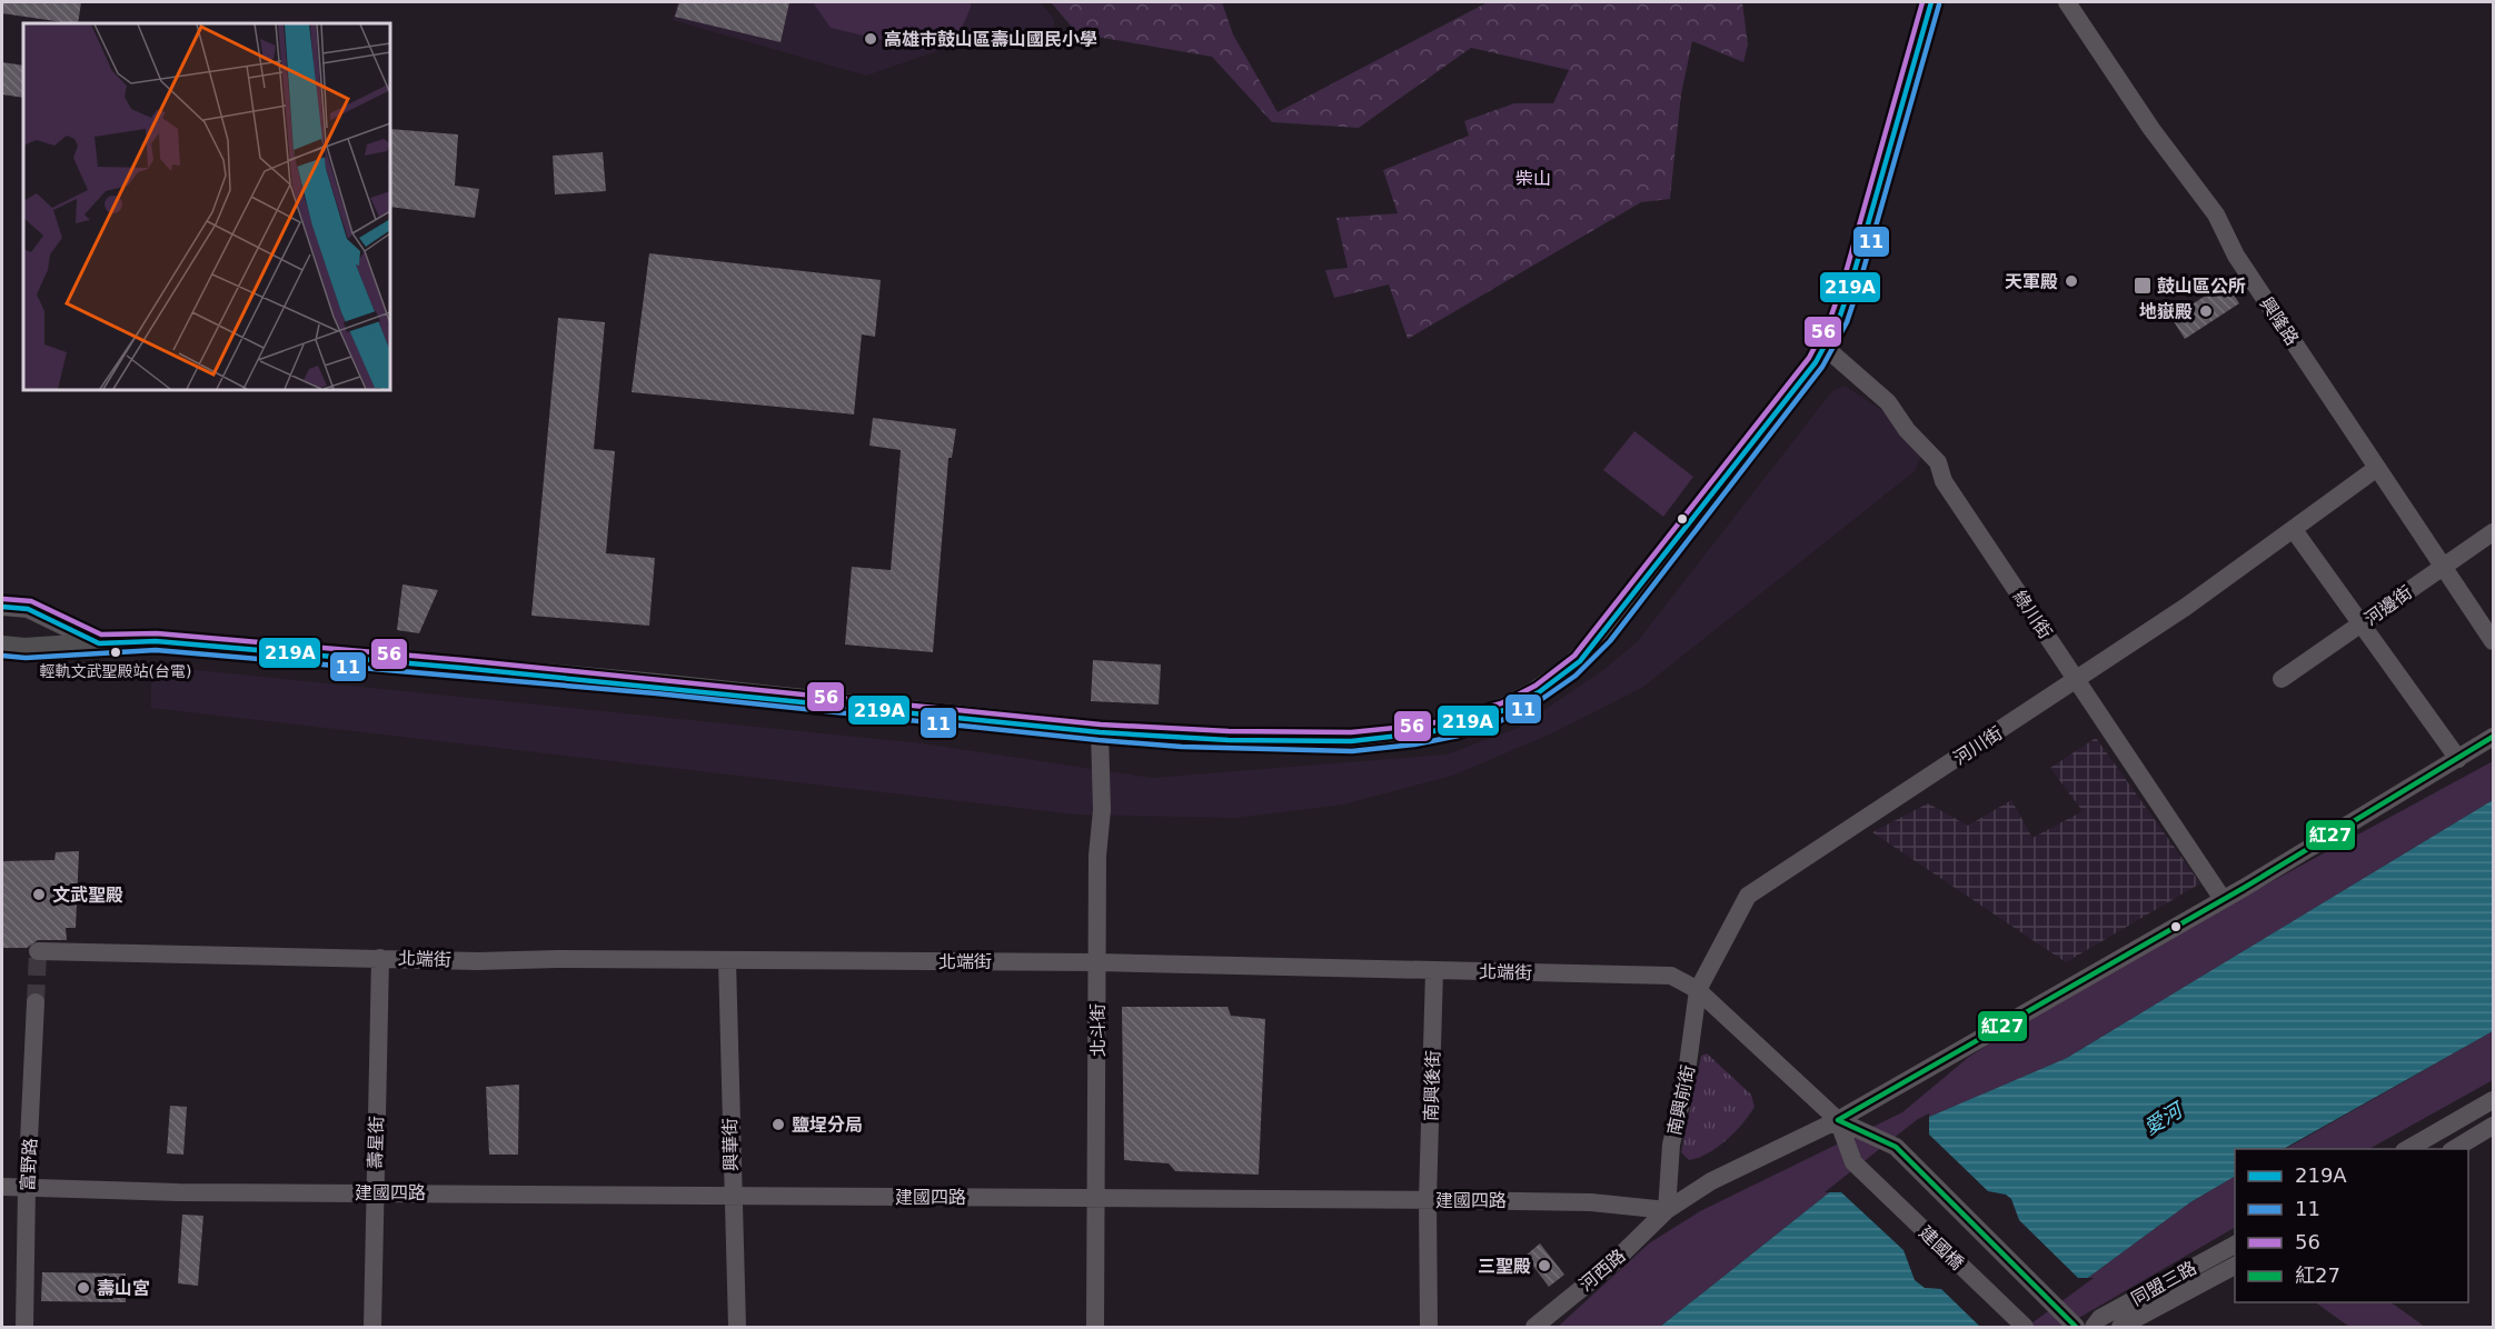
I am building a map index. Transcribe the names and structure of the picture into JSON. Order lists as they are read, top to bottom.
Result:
{
  "streets": {
    "street": [
      "興隆路",
      "河邊街",
      "綠川街",
      "河川街",
      "北端街",
      "北斗街",
      "南興後街",
      "南興前街",
      "壽星街",
      "興華街",
      "富野路",
      "建國四路",
      "建國橋",
      "河西路",
      "同盟三路"
    ]
  },
  "crossings": [
    ["興隆路", "河邊街"],
    ["興隆路", "河川街"],
    ["綠川街", "河川街"],
    ["河川街", "北端街"],
    ["河川街", "南興前街"],
    ["北端街", "北斗街"],
    ["北端街", "南興後街"],
    ["北端街", "南興前街"],
    ["北端街", "壽星街"],
    ["北端街", "興華街"],
    ["北端街", "建國橋"],
    ["北斗街", "建國四路"],
    ["南興後街", "建國四路"],
    ["南興前街", "建國四路"],
    ["南興前街", "河西路"],
    ["壽星街", "建國四路"],
    ["興華街", "建國四路"],
    ["富野路", "建國四路"],
    ["建國四路", "河西路"]
  ],
  "water": ["愛河"],
  "parks": ["柴山"],
  "places": {
    "other": [
      "高雄市鼓山區壽山國民小學",
      "天軍殿",
      "地嶽殿",
      "輕軌文武聖殿站(台電)",
      "文武聖殿",
      "鹽埕分局",
      "三聖殿",
      "壽山宮"
    ],
    "transit": ["鼓山區公所"]
  },
  "lines": [
    "transit line 219A",
    "transit line 56",
    "transit line 11",
    "transit line 紅27"
  ],
  "legend": [
    "219A",
    "11",
    "56",
    "紅27"
  ]
}
